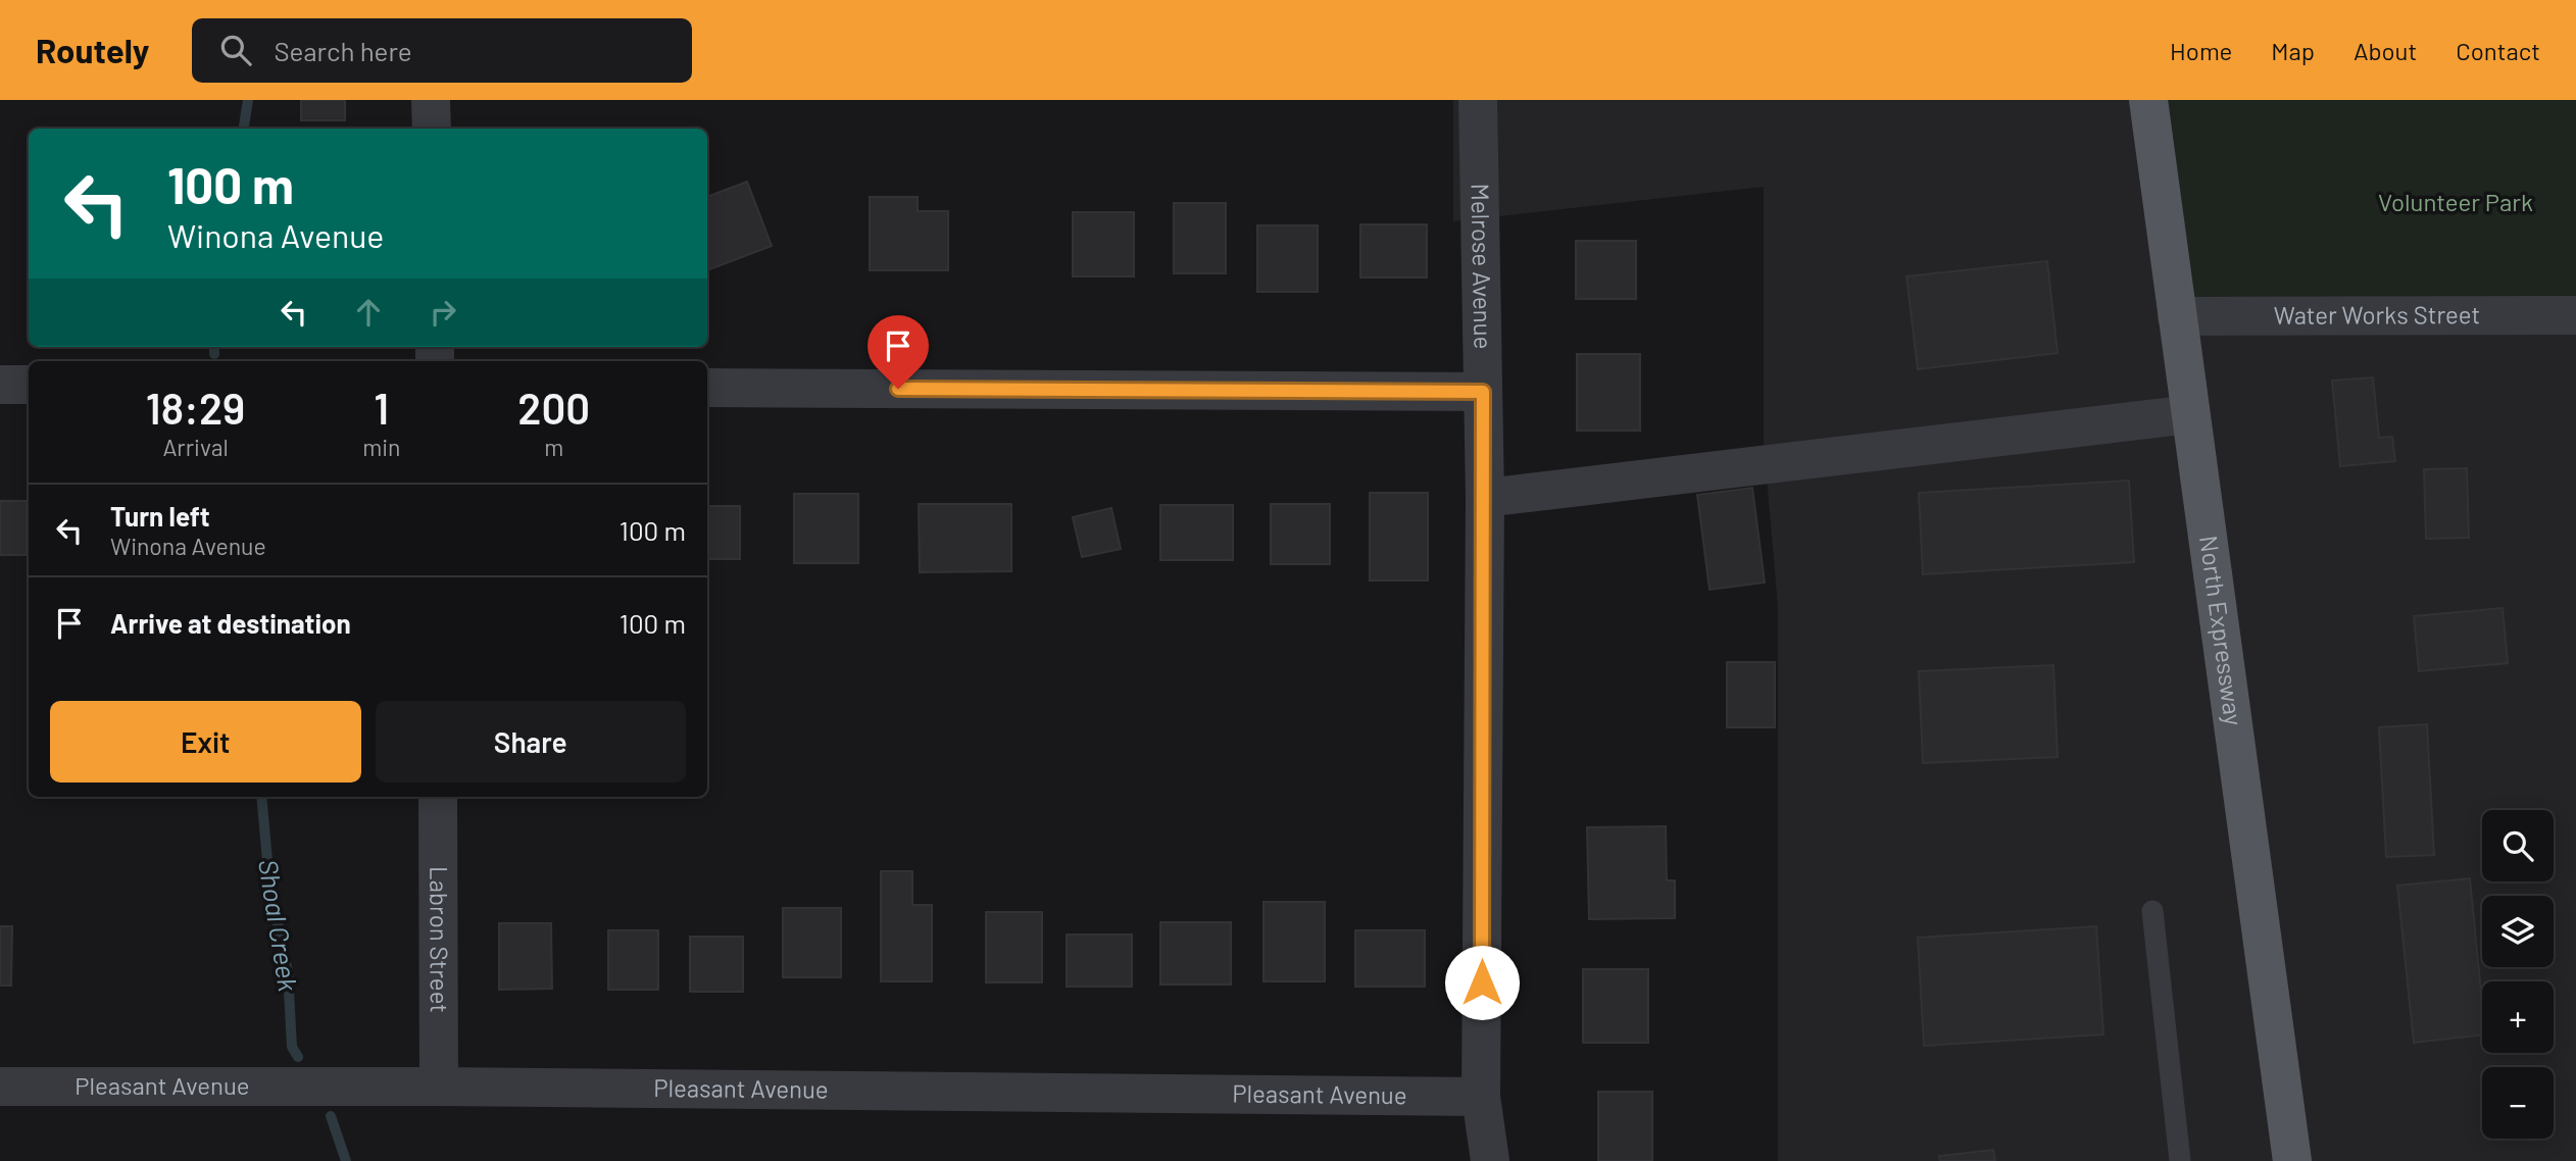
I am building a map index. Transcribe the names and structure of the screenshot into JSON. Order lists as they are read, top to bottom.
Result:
{
  "streets": {
    "main road": ["North Expressway"],
    "street": [
      "Melrose Avenue",
      "Water Works Street",
      "Labron Street",
      "Pleasant Avenue"
    ]
  },
  "crossings": [
    ["Melrose Avenue", "Pleasant Avenue"],
    ["Water Works Street", "North Expressway"],
    ["Labron Street", "Pleasant Avenue"]
  ],
  "water": ["Shoal Creek"],
  "parks": ["Volunteer Park"],
  "page": {
    "header": "Routely",
    "search": "Search here",
    "nav": [
      "Home",
      "Map",
      "About",
      "Contact"
    ],
    "turn": ["100 m", "Winona Avenue"],
    "eta": [
      "18:29",
      "Arrival",
      "1",
      "min",
      "200",
      "m"
    ],
    "list": [
      {
        "name": "Turn left",
        "note": "Winona Avenue",
        "value": "100 m"
      },
      {
        "name": "Arrive at destination",
        "value": "100 m"
      }
    ],
    "buttons": ["Exit", "Share"],
    "map_buttons": ["+", "−"]
  }
}
